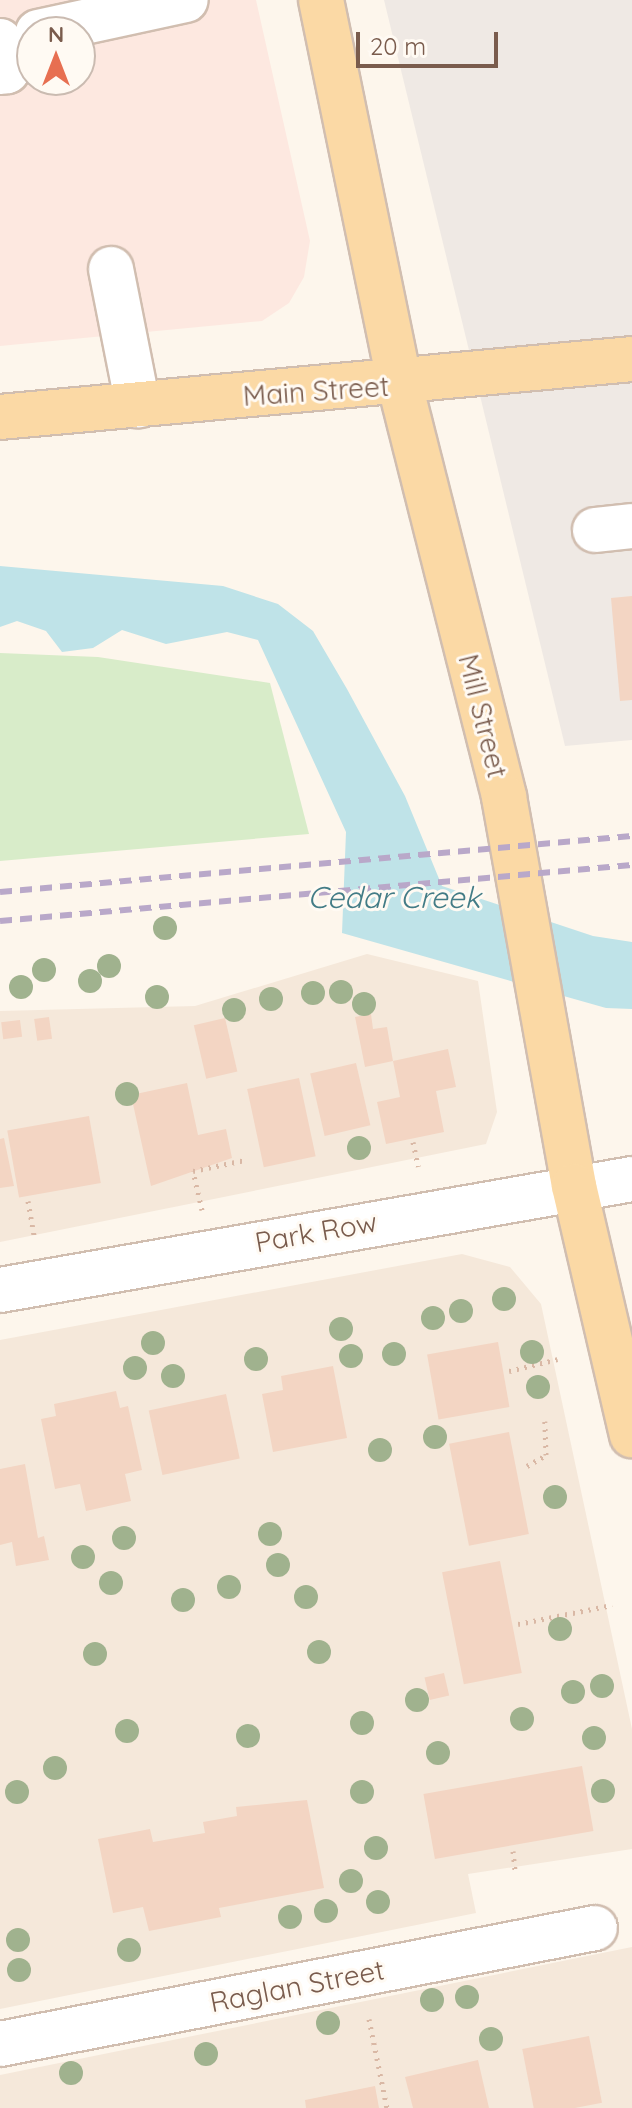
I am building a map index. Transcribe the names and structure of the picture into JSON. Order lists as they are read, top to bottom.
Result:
{
  "streets": {
    "main road": ["Main Street", "Mill Street"],
    "street": ["Park Row", "Raglan Street"]
  },
  "crossings": [
    ["Main Street", "Mill Street"],
    ["Mill Street", "Park Row"]
  ],
  "water": ["Cedar Creek"],
  "scale_bar": "20 m",
  "north": "top"
}
